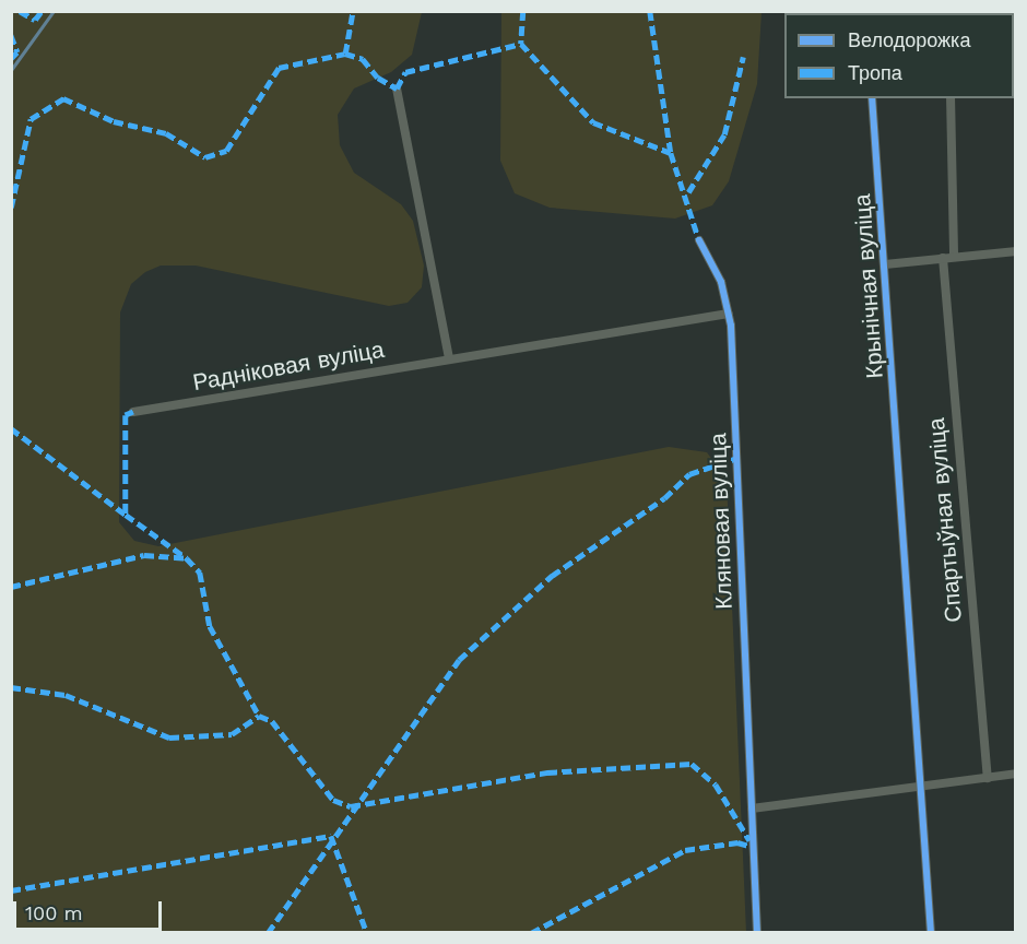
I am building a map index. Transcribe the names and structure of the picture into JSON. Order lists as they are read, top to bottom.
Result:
{
  "streets": {
    "street": [
      "Крынічная вуліца",
      "Радніковая вуліца",
      "Спартыўная вуліца",
      "Кляновая вуліца"
    ]
  },
  "crossings": [
    ["Радніковая вуліца", "Кляновая вуліца"]
  ],
  "legend": ["Велодорожка", "Тропа"],
  "scale_bar": "100 m"
}
